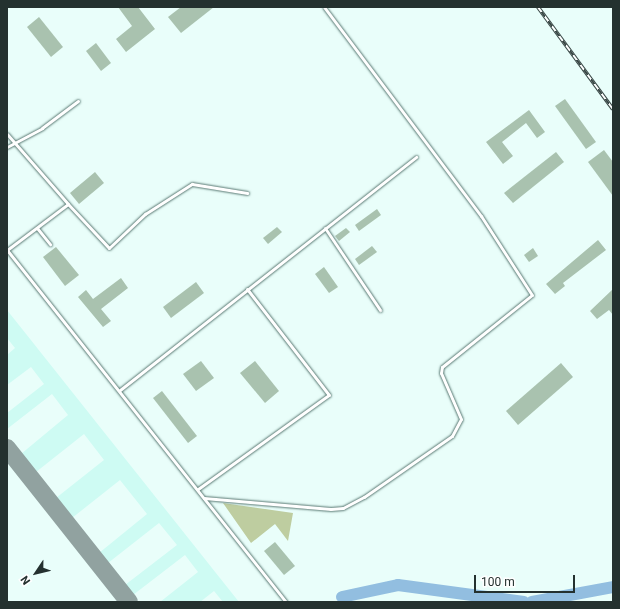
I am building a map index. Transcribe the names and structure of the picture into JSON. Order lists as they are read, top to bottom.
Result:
{
  "scale_bar": "100 m",
  "north": "bottom left"
}
